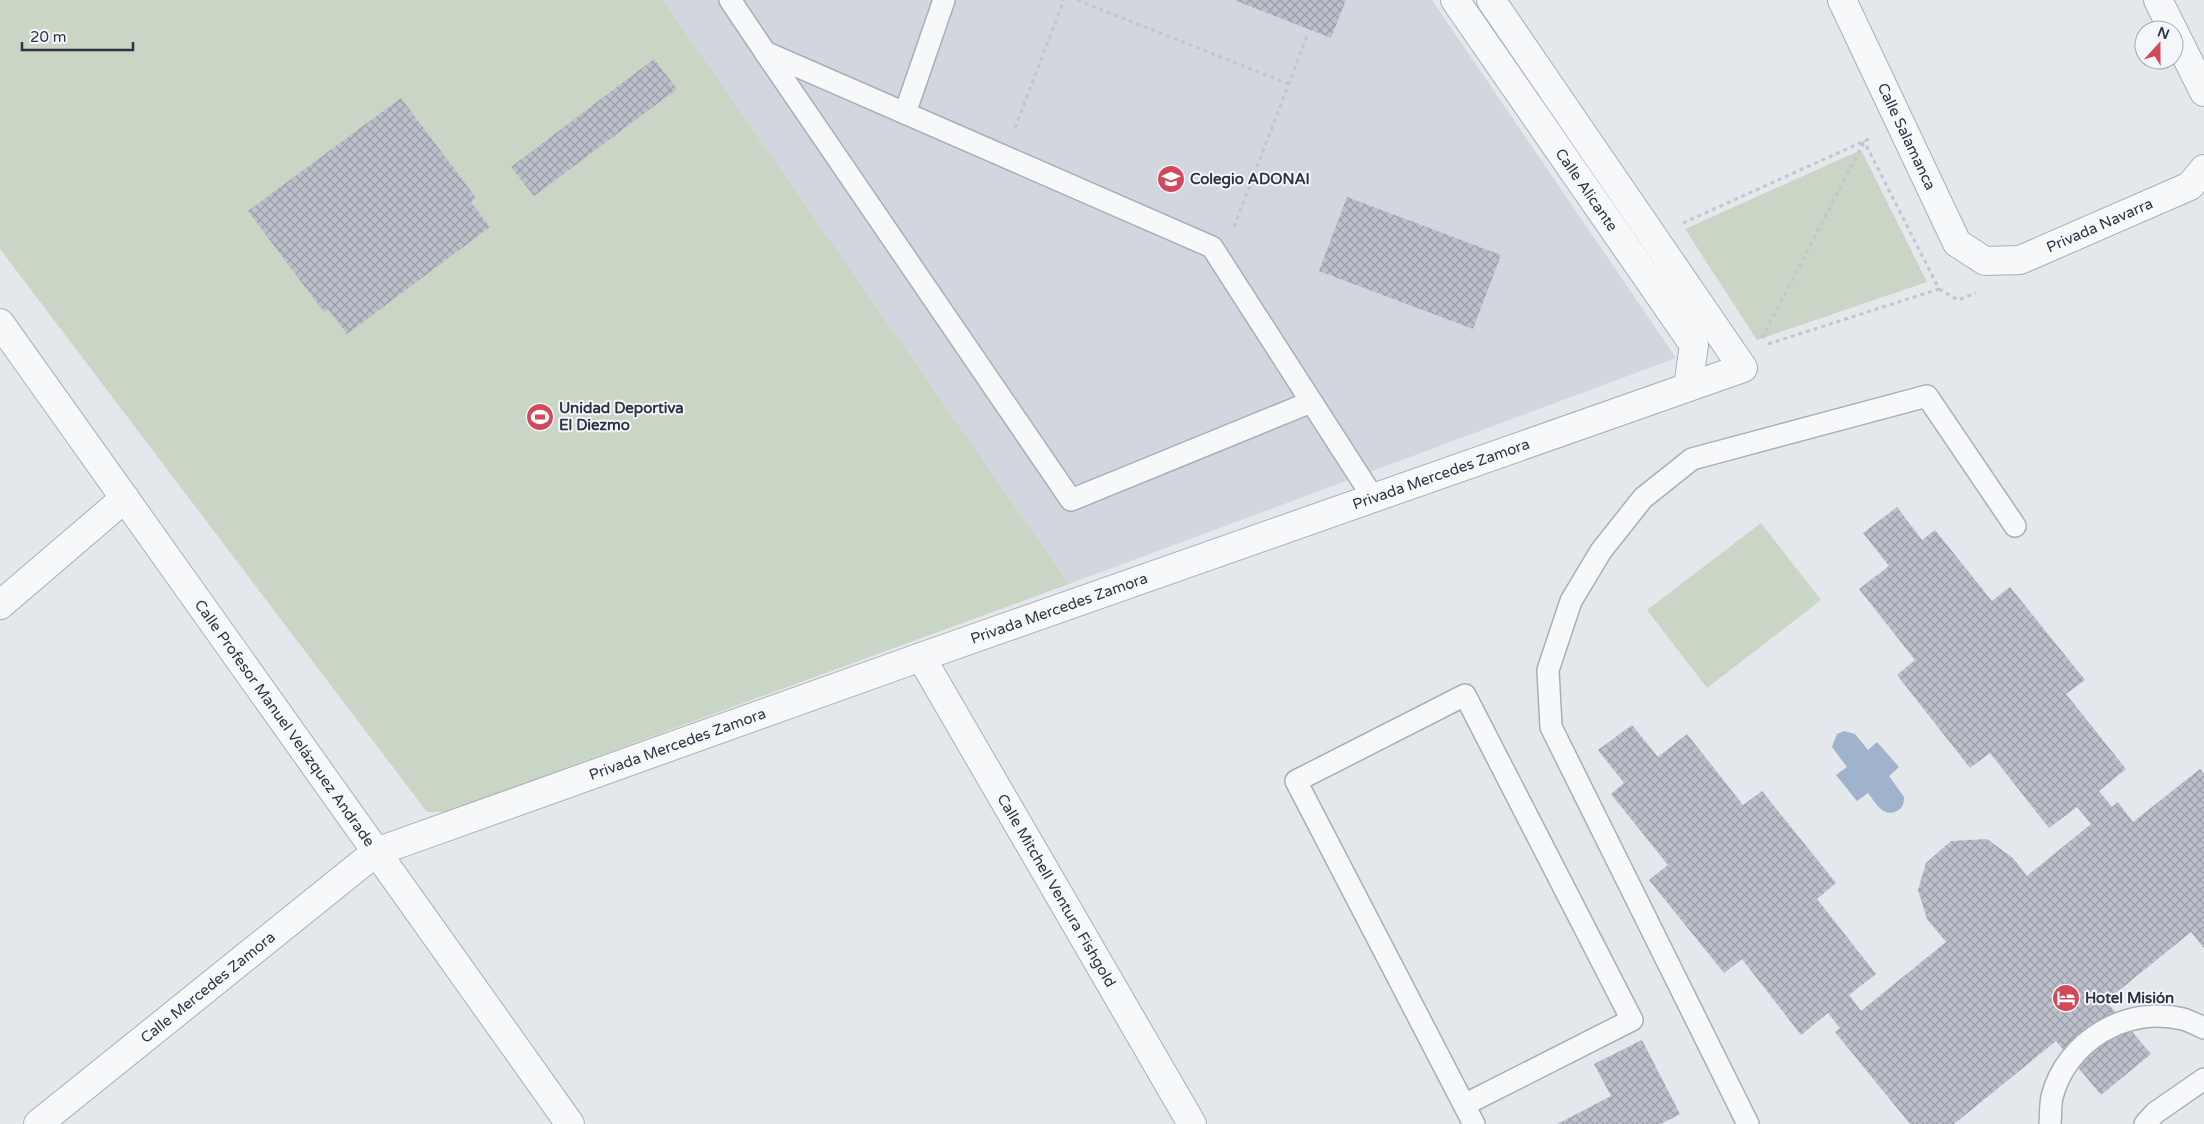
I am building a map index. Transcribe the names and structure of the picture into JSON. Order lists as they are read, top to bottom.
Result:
{
  "streets": {
    "street": [
      "Calle Salamanca",
      "Calle Alicante",
      "Privada Navarra",
      "Privada Mercedes Zamora",
      "Calle Profesor Manuel Velázquez Andrade",
      "Calle Mitchell Ventura Fishgold",
      "Calle Mercedes Zamora"
    ]
  },
  "crossings": [
    ["Calle Salamanca", "Privada Navarra"],
    ["Calle Alicante", "Privada Mercedes Zamora"],
    ["Privada Mercedes Zamora", "Calle Profesor Manuel Velázquez Andrade"],
    ["Privada Mercedes Zamora", "Calle Mitchell Ventura Fishgold"],
    ["Privada Mercedes Zamora", "Calle Mercedes Zamora"],
    ["Calle Profesor Manuel Velázquez Andrade", "Calle Mercedes Zamora"]
  ],
  "places": {
    "school or university": ["Colegio ADONAI"],
    "sports": ["Unidad Deportiva El Diezmo"],
    "hotel": ["Hotel Misión"]
  },
  "scale_bar": "20 m",
  "north": "top"
}
